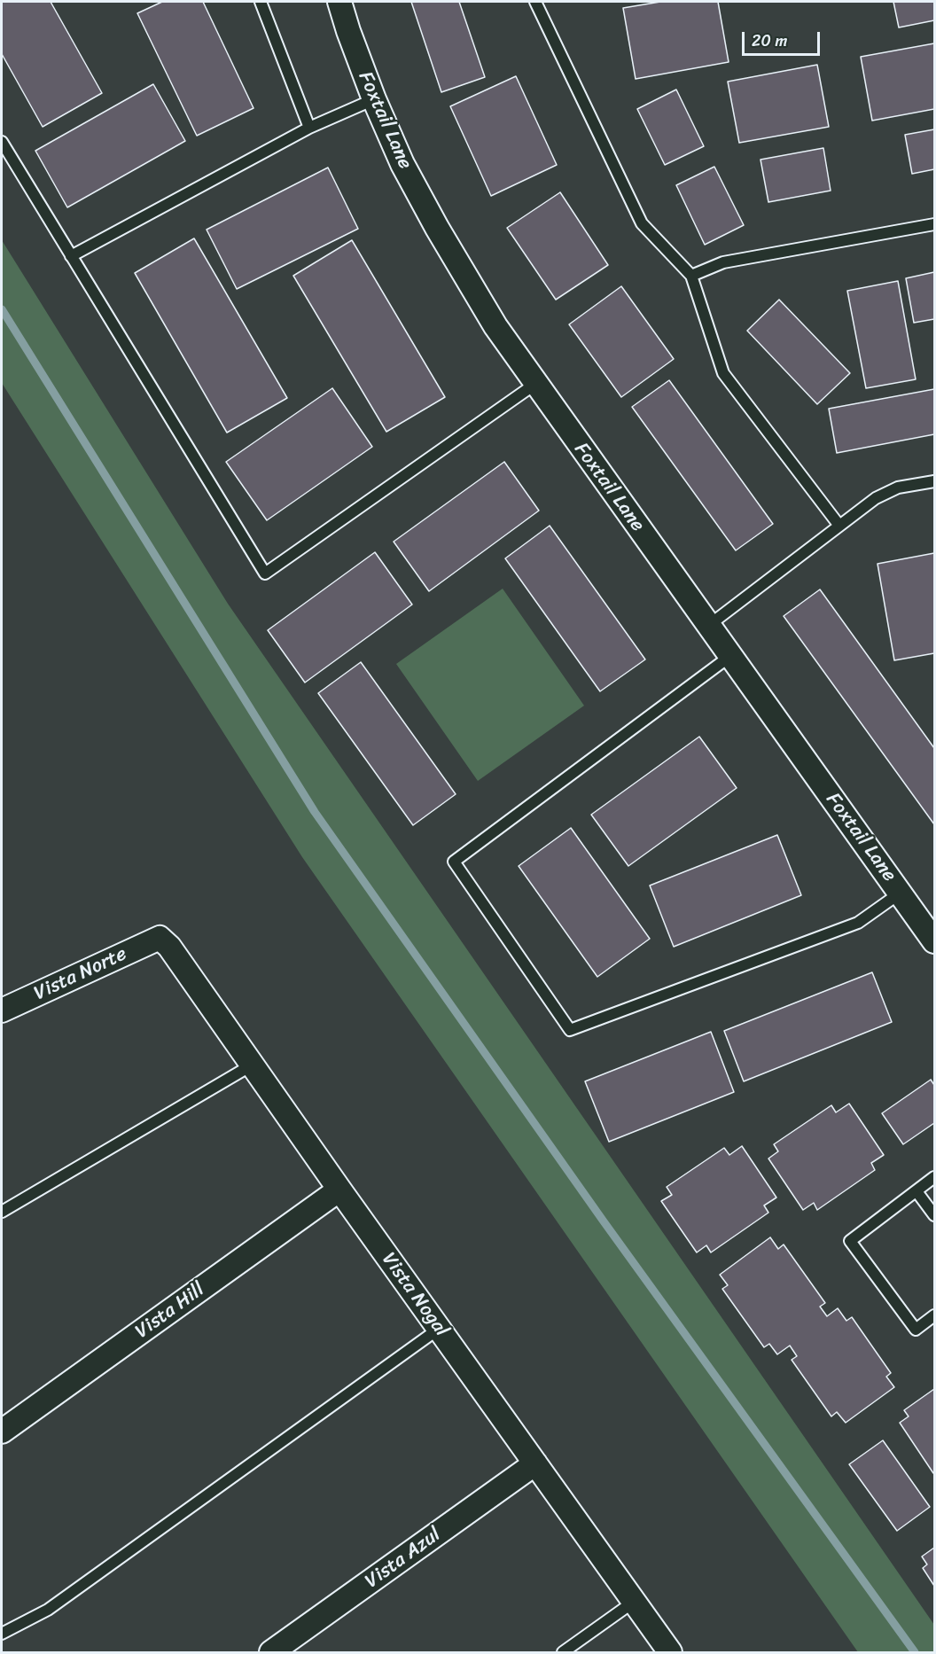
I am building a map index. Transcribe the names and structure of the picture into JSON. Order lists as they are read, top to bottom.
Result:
{
  "streets": {
    "street": [
      "Foxtail Lane",
      "Vista Norte",
      "Vista Nogal",
      "Vista Hill",
      "Vista Azul"
    ]
  },
  "crossings": [
    ["Vista Norte", "Vista Nogal"],
    ["Vista Nogal", "Vista Hill"],
    ["Vista Nogal", "Vista Azul"]
  ],
  "scale_bar": "20 m"
}
